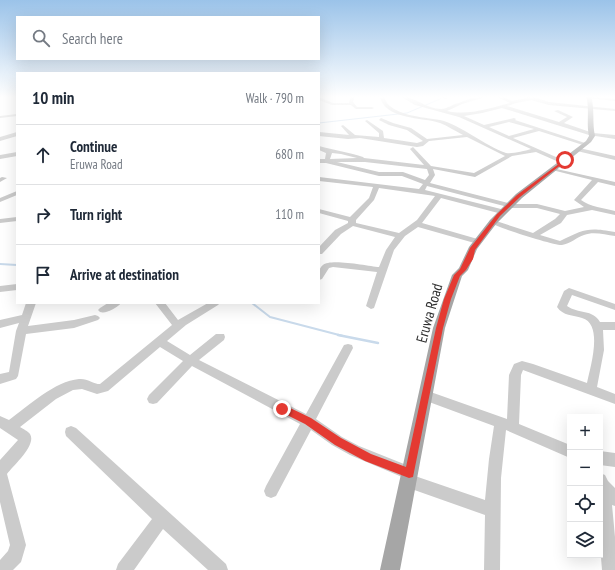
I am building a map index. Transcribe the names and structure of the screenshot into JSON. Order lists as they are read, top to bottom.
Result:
{
  "streets": {
    "main road": ["Eruwa Road"]
  },
  "page": {
    "search": "Search here",
    "heading": ["10 min", "Walk · 790 m"],
    "list": [
      ["Continue", "Eruwa Road", "680 m"],
      ["Turn right", "110 m"],
      "Arrive at destination"
    ],
    "map_buttons": ["+", "−"]
  }
}
